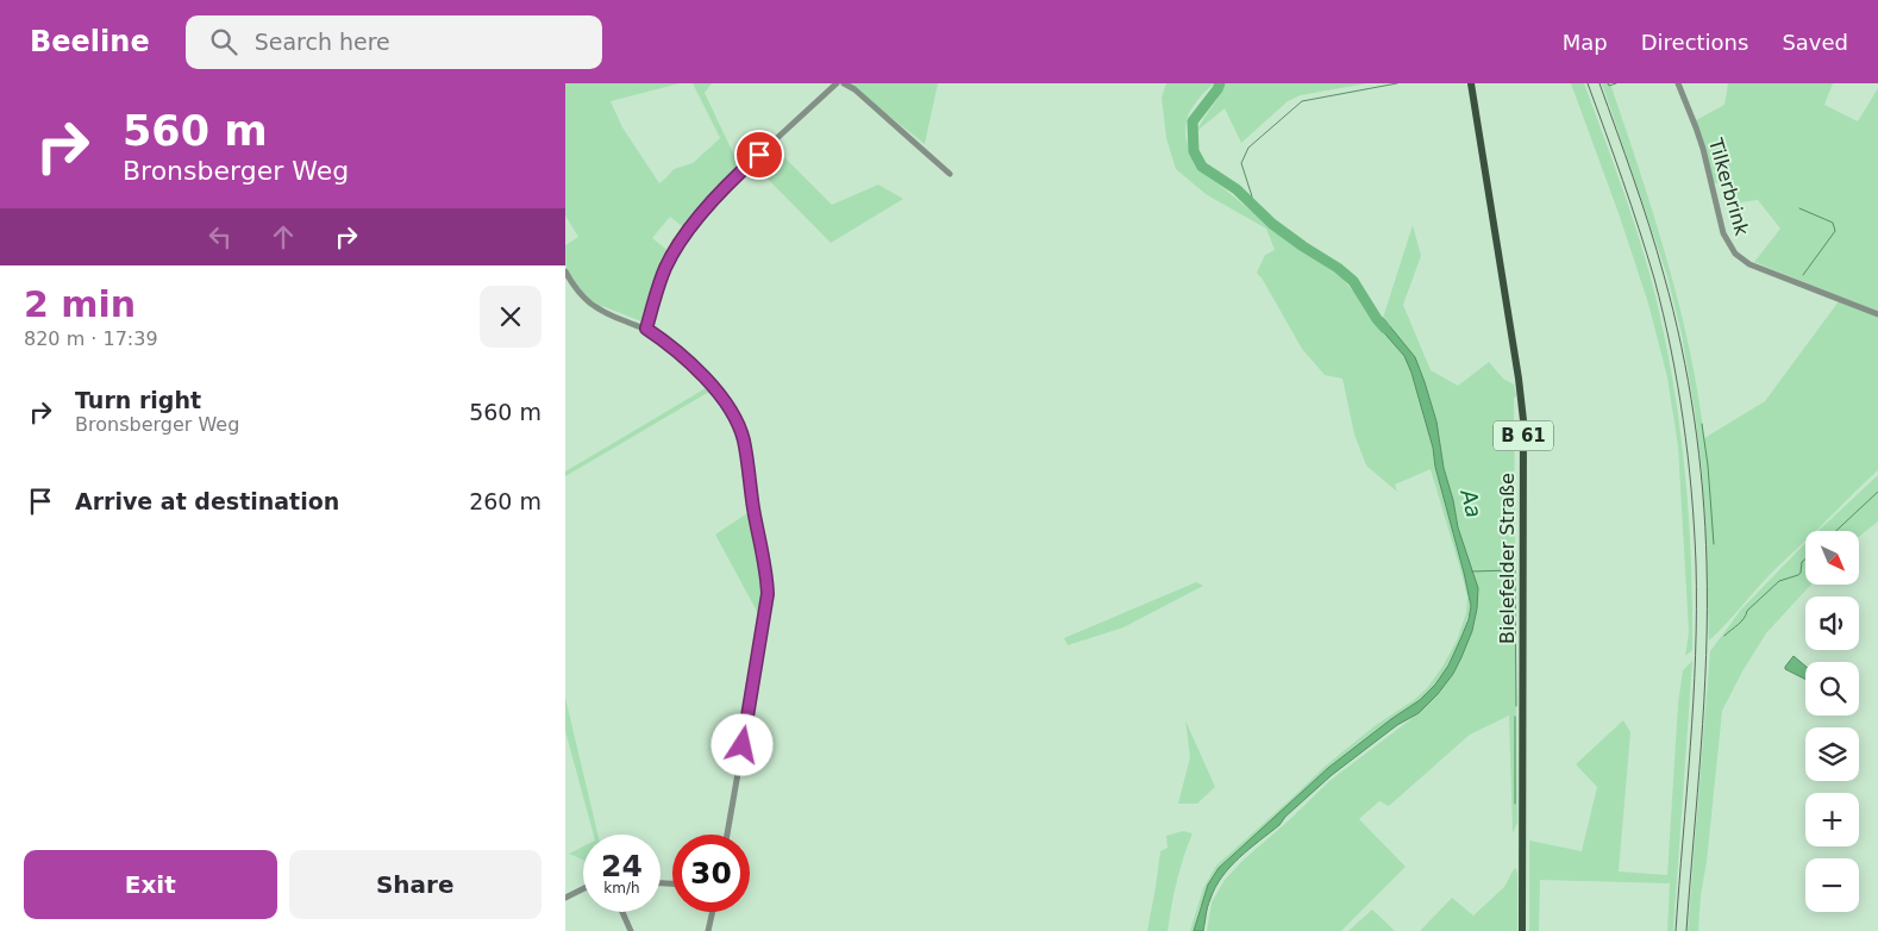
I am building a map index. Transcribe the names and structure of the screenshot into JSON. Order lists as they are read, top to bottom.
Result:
{
  "streets": {
    "main road": ["B 61", "Bielefelder Straße"],
    "street": ["Tilkerbrink"]
  },
  "water": ["Aa"],
  "north": "bottom right",
  "page": {
    "header": "Beeline",
    "search": "Search here",
    "nav": ["Map", "Directions", "Saved"],
    "turn": ["560 m", "Bronsberger Weg"],
    "heading": ["2 min", "820 m · 17:39"],
    "list": [
      {
        "name": "Turn right",
        "note": "Bronsberger Weg",
        "value": "560 m"
      },
      {
        "name": "Arrive at destination",
        "value": "260 m"
      }
    ],
    "map_buttons": ["+", "−"],
    "speed": "24 km/h",
    "limit": "30",
    "buttons": ["Exit", "Share"]
  }
}
